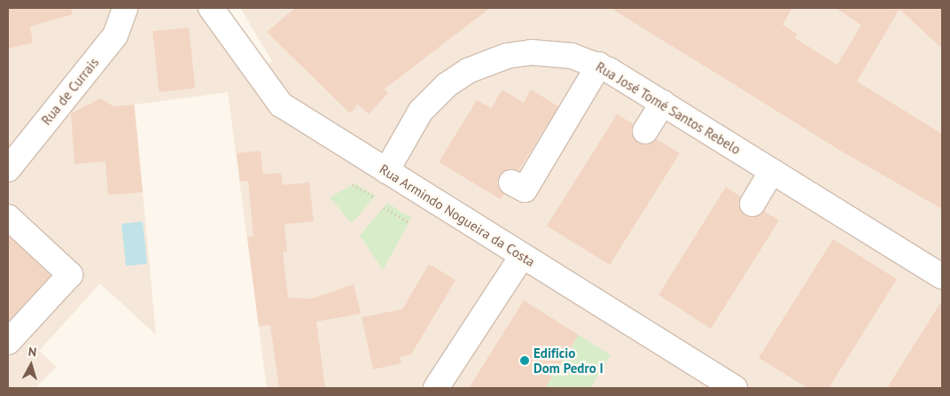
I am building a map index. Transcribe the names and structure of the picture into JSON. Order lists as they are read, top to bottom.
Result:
{
  "streets": {
    "street": ["Rua de Currais", "Rua José Tomé Santos Rebelo", "Rua Armindo Nogueira da Costa"]
  },
  "crossings": [
    ["Rua José Tomé Santos Rebelo", "Rua Armindo Nogueira da Costa"]
  ],
  "places": ["Edifício Dom Pedro I"],
  "north": "top"
}
